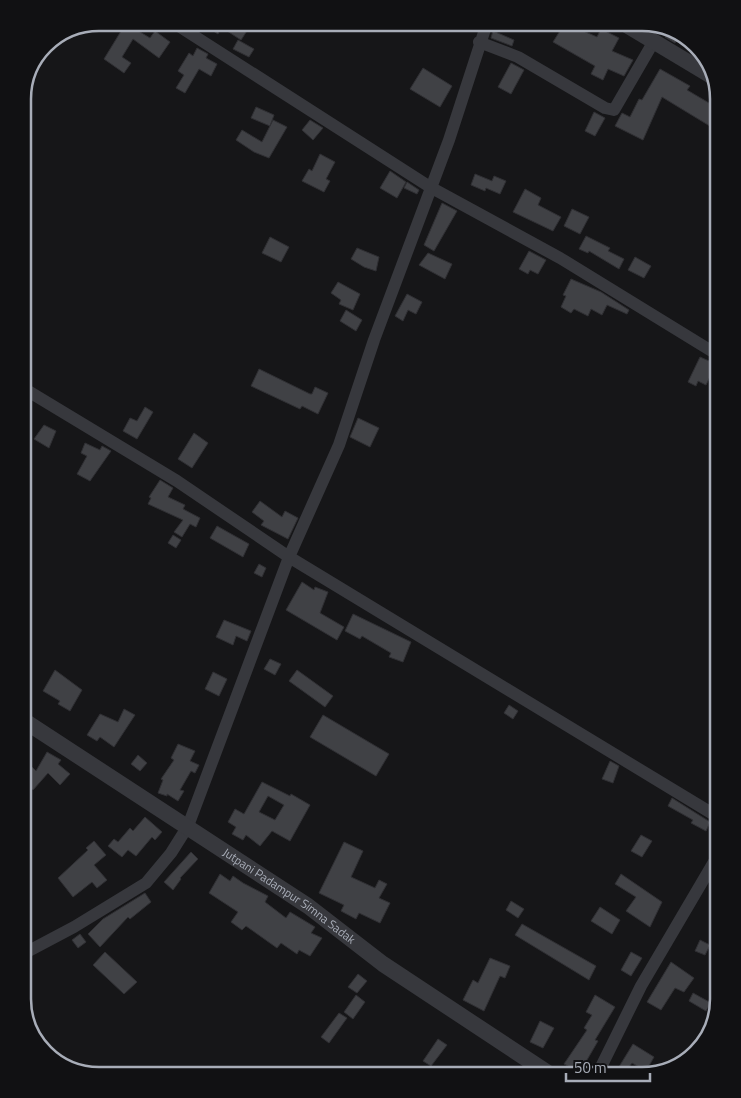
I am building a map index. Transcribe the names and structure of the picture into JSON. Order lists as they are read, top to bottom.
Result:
{
  "streets": {
    "street": ["Jutpani Padampur Simna Sadak"]
  },
  "scale_bar": "50 m"
}
